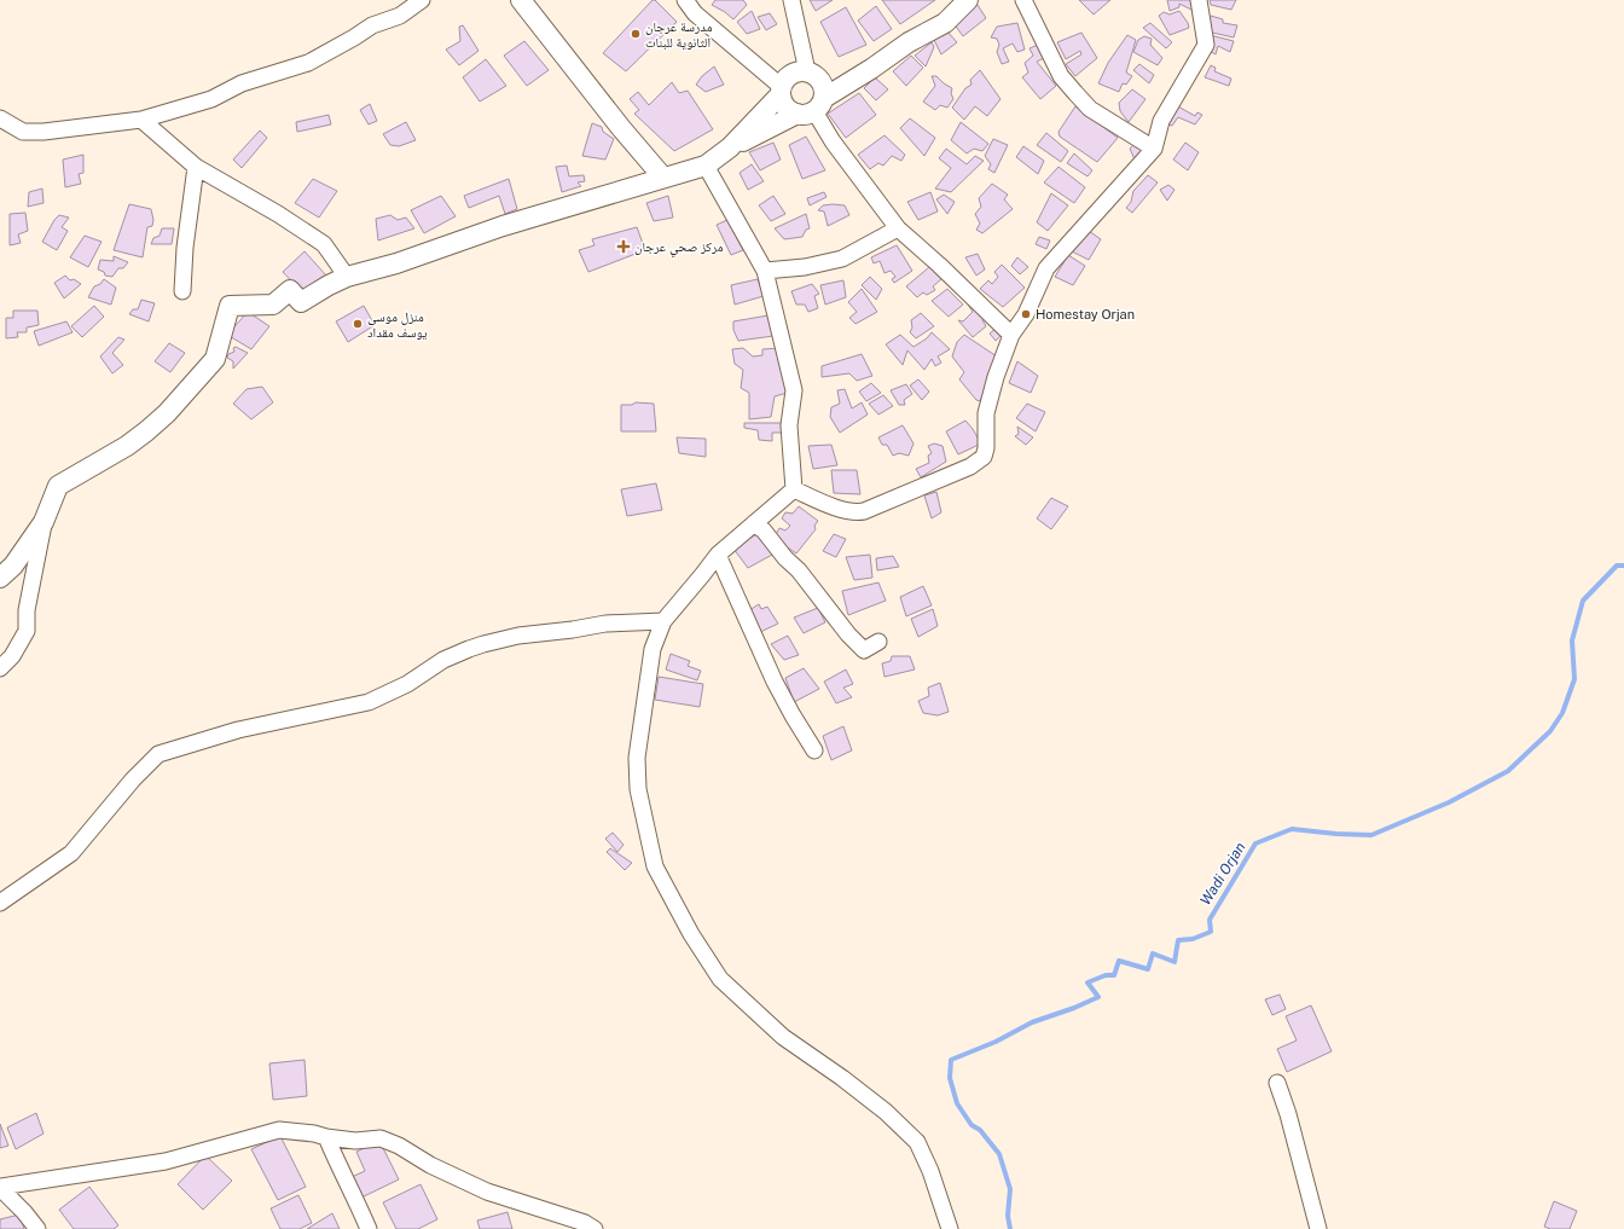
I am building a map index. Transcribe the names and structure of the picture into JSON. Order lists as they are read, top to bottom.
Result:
{
  "water": ["Wadi Orjan"],
  "places": {
    "other": ["مدرسة عرجان الثانوية للبنات", "Homestay Orjan", "منزل موسى يوسف مقداد"],
    "health": ["مركز صحي عرجان"]
  }
}
